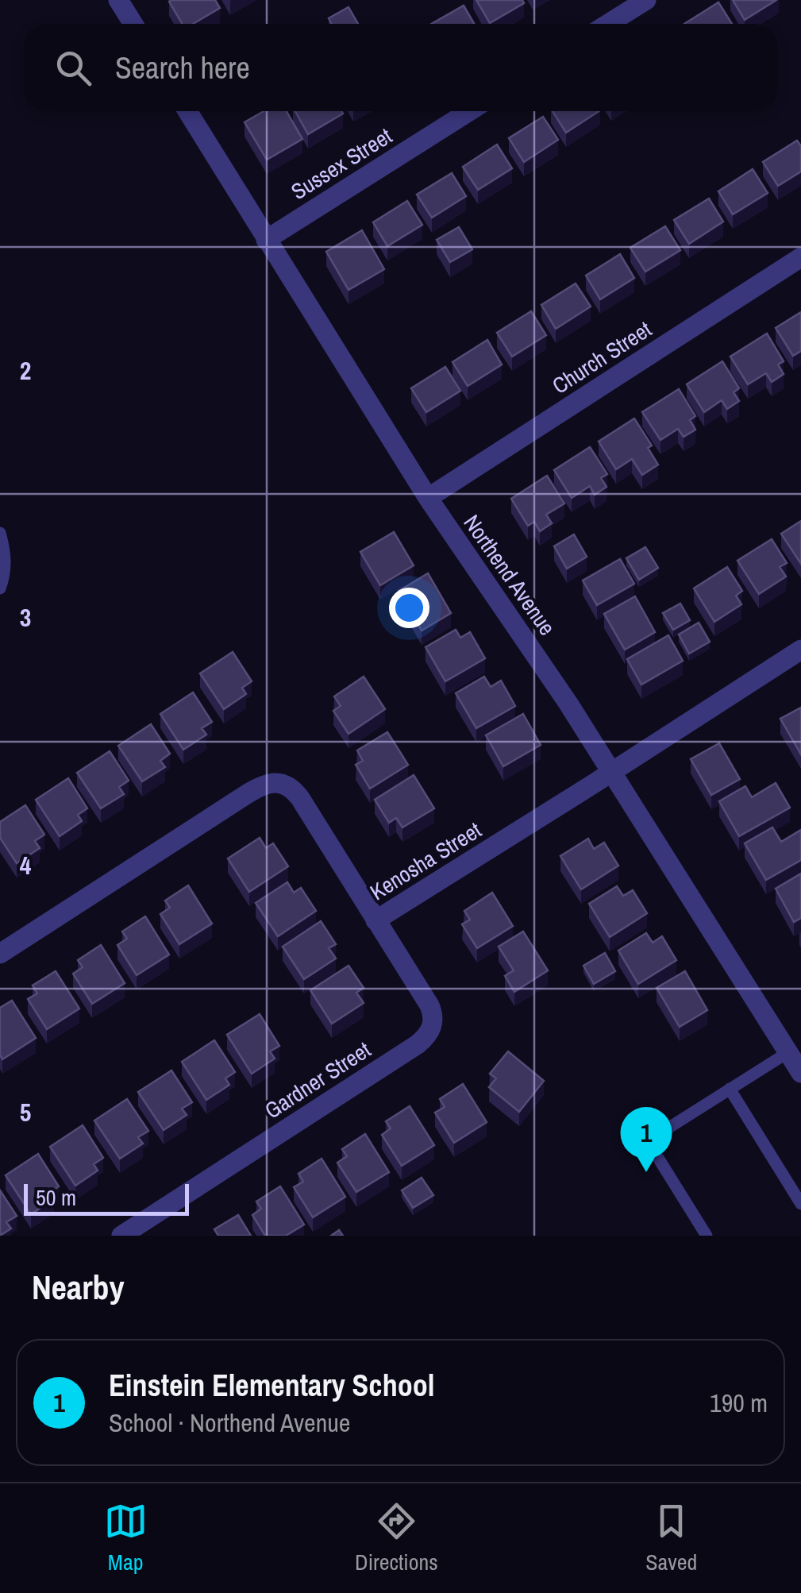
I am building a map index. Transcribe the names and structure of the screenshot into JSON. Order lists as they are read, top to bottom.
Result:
{
  "streets": {
    "street": [
      "Sussex Street",
      "Church Street",
      "Northend Avenue",
      "Kenosha Street",
      "Gardner Street"
    ]
  },
  "crossings": [
    ["Sussex Street", "Northend Avenue"],
    ["Church Street", "Northend Avenue"],
    ["Northend Avenue", "Kenosha Street"],
    ["Kenosha Street", "Gardner Street"]
  ],
  "scale_bar": "50 m",
  "page": {
    "search": "Search here",
    "pins": "1",
    "scale": "50 m",
    "heading": "Nearby",
    "list": [
      {
        "mark": "1",
        "name": "Einstein Elementary School",
        "note": "School · Northend Avenue",
        "value": "190 m"
      }
    ],
    "nav": ["Map", "Directions", "Saved"]
  },
  "grid": {
    "rows": [
      "2",
      "3",
      "4",
      "5"
    ]
  }
}
